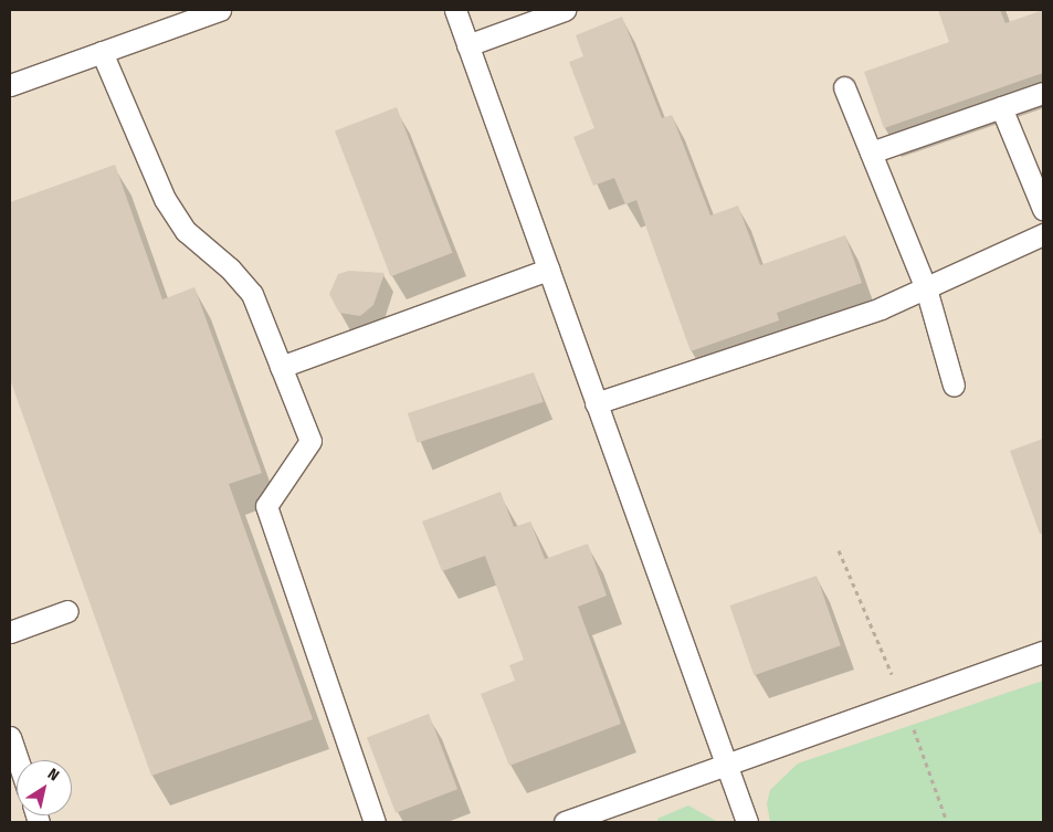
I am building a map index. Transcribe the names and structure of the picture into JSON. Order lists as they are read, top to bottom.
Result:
{
  "north": "top right"
}
